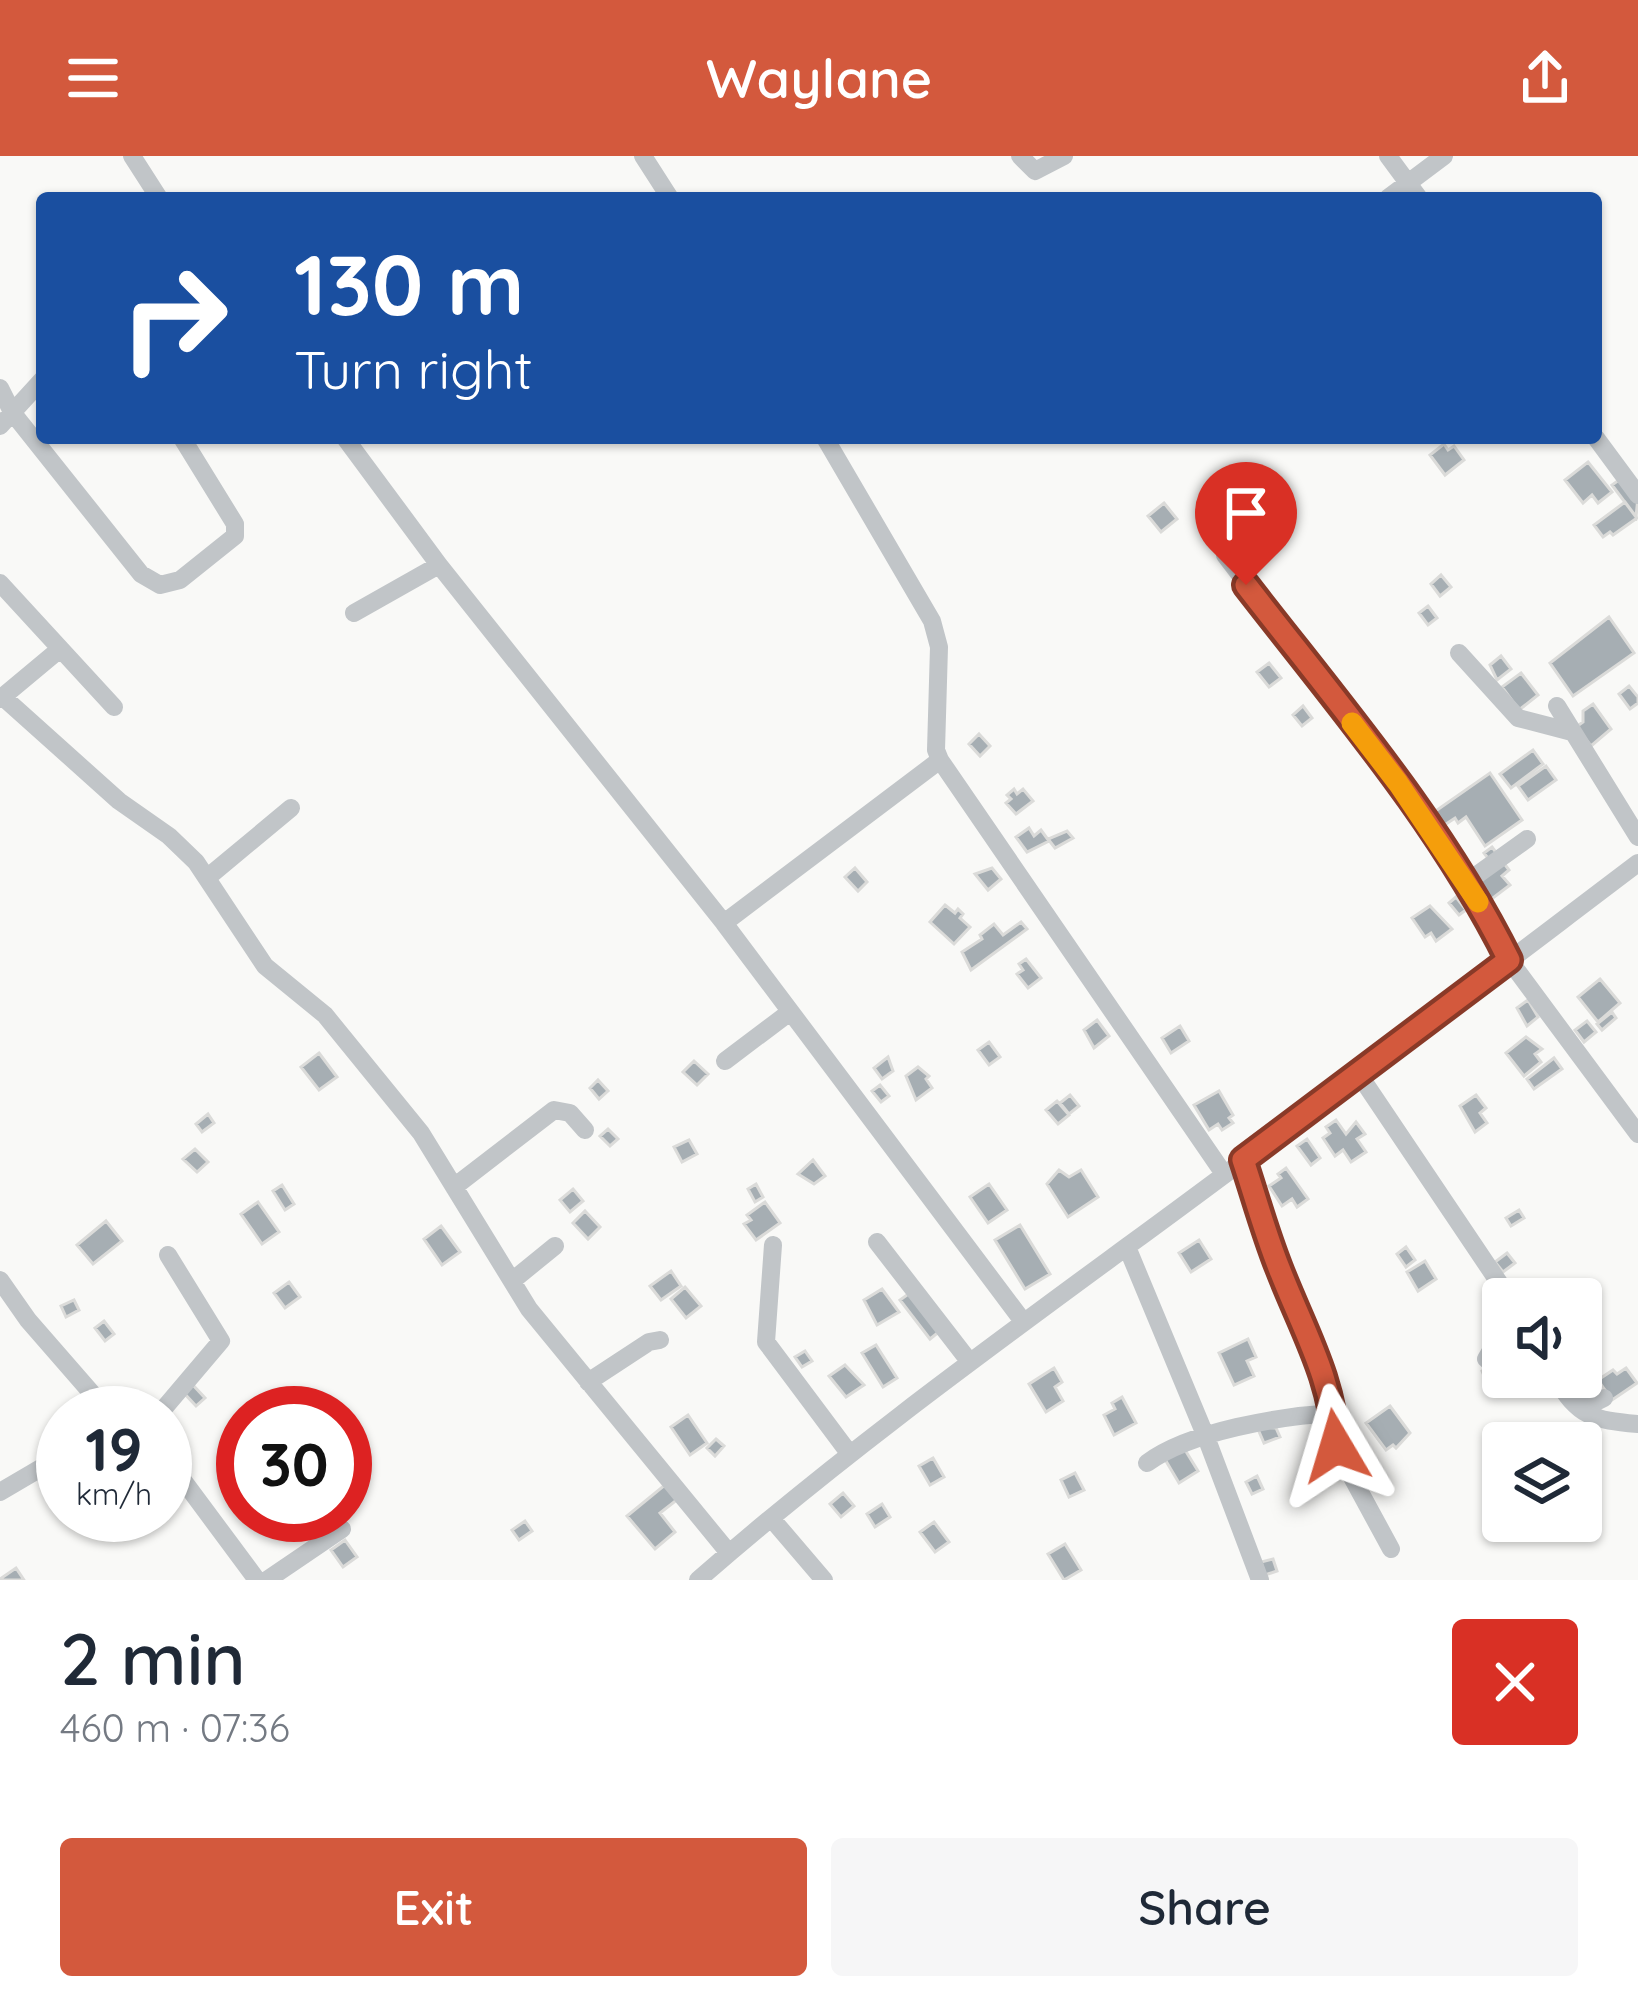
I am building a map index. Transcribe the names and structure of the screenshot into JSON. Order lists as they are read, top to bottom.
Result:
{
  "page": {
    "header": "Waylane",
    "turn": ["130 m", "Turn right"],
    "speed": "19 km/h",
    "limit": "30",
    "heading": ["2 min", "460 m · 07:36"],
    "buttons": ["Exit", "Share"]
  }
}
